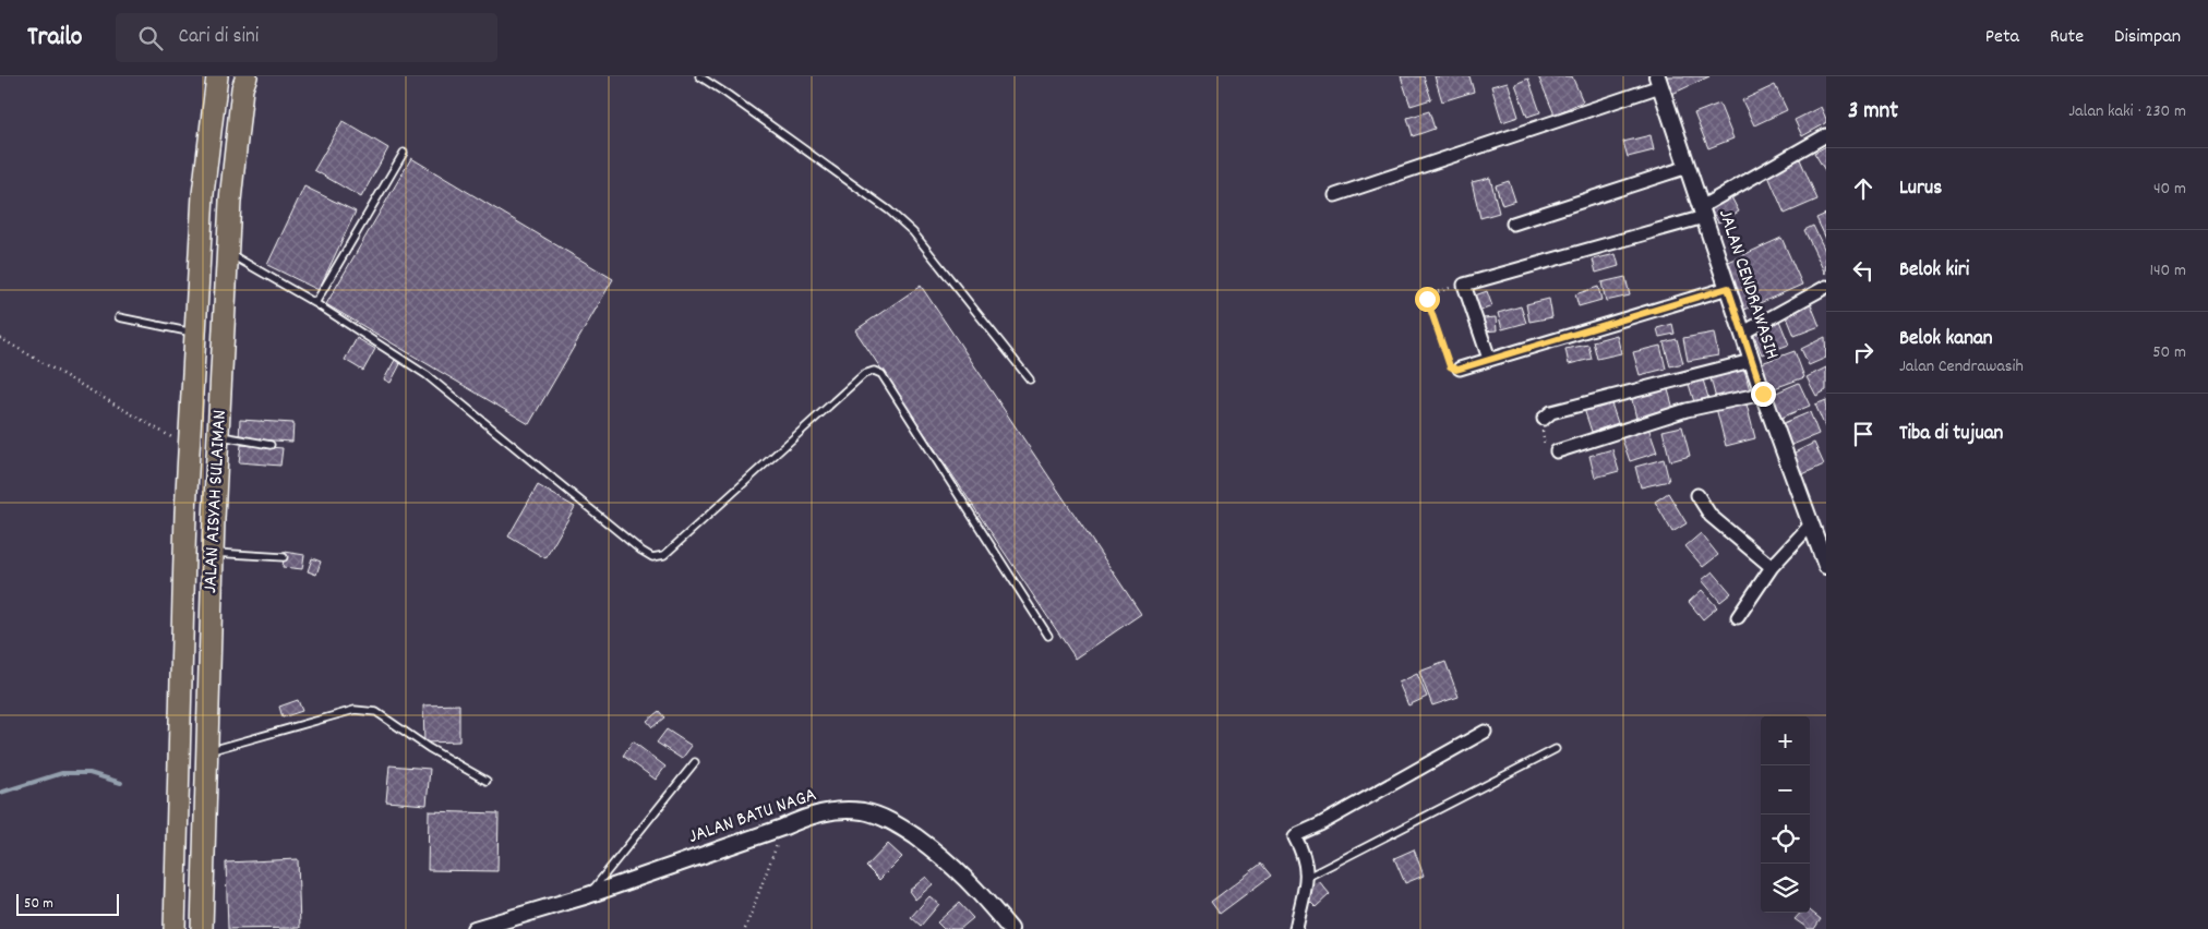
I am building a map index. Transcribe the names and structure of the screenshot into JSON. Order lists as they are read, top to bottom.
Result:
{
  "streets": {
    "highway": ["JALAN AISYAH SULAIMAN"],
    "street": ["JALAN CENDRAWASIH", "JALAN BATU NAGA"]
  },
  "scale_bar": "50 m",
  "page": {
    "header": "Trailo",
    "search": "Cari di sini",
    "nav": ["Peta", "Rute", "Disimpan"],
    "heading": ["3 mnt", "Jalan kaki · 230 m"],
    "list": [
      ["Lurus", "40 m"],
      ["Belok kiri", "140 m"],
      ["Belok kanan", "Jalan Cendrawasih", "50 m"],
      "Tiba di tujuan"
    ],
    "map_buttons": ["+", "−"],
    "scale": "50 m"
  }
}
